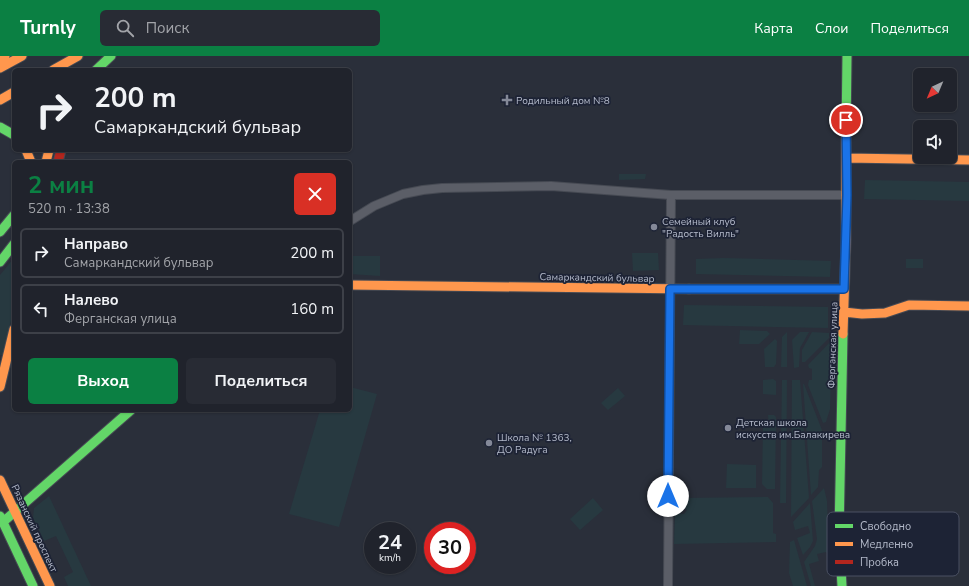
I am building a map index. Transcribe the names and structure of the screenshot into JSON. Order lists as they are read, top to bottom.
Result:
{
  "streets": {
    "main road": ["Самаркандский бульвар", "Ферганская улица", "Рязанский проспект"]
  },
  "crossings": [
    ["Самаркандский бульвар", "Ферганская улица"]
  ],
  "places": {
    "health": ["Родильный дом №8"],
    "other": ["Семейный клуб \"Радость Вилль\"", "Детская школа искусств им.Балакирева", "Школа № 1363, ДО Радуга"]
  },
  "legend": ["Свободно", "Медленно", "Пробка"],
  "north": "bottom left",
  "page": {
    "header": "Turnly",
    "search": "Поиск",
    "nav": ["Карта", "Слои", "Поделиться"],
    "turn": ["200 m", "Самаркандский бульвар"],
    "heading": ["2 мин", "520 m · 13:38"],
    "list": [
      {
        "name": "Направо",
        "note": "Самаркандский бульвар",
        "value": "200 m"
      },
      {
        "name": "Налево",
        "note": "Ферганская улица",
        "value": "160 m"
      }
    ],
    "buttons": ["Выход", "Поделиться"],
    "speed": "24 km/h",
    "limit": "30"
  }
}
